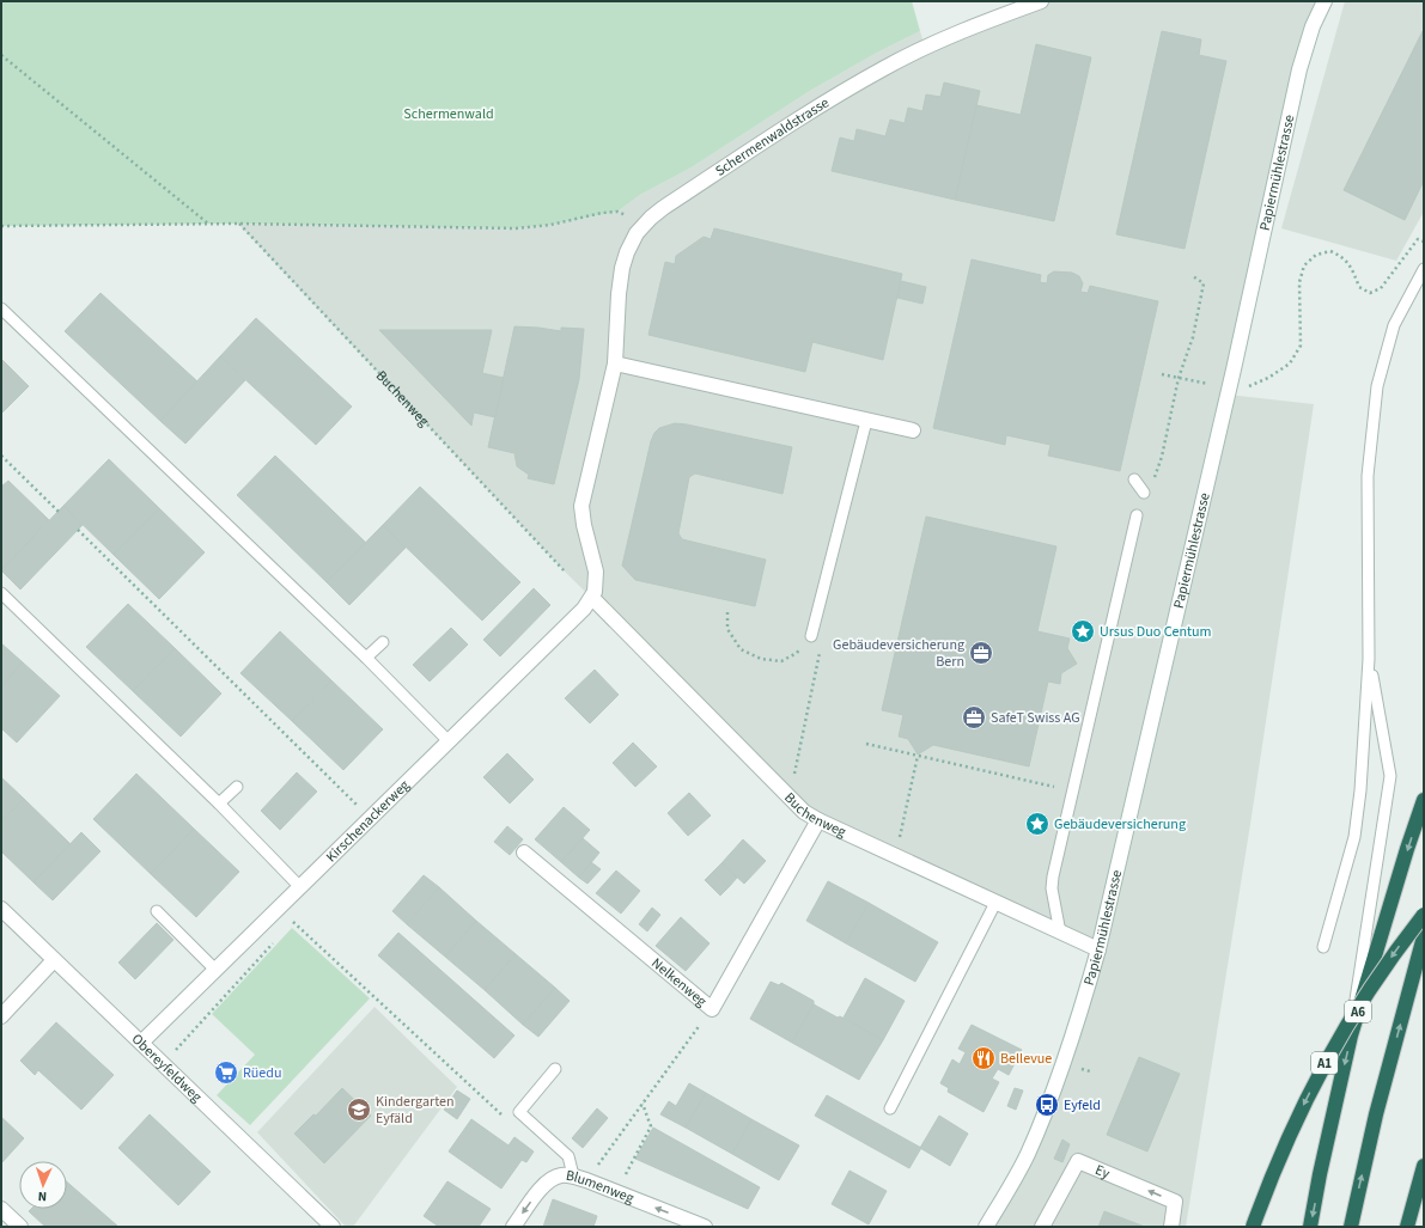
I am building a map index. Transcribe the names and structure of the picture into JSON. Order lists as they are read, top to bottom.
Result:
{
  "streets": {
    "highway": ["A6", "A1"],
    "street": [
      "Schermenwaldstrasse",
      "Papiermühlestrasse",
      "Buchenweg",
      "Kirschenackerweg",
      "Nelkenweg",
      "Obereyfeldweg",
      "Ey",
      "Blumenweg"
    ]
  },
  "crossings": [
    ["Schermenwaldstrasse", "Buchenweg"],
    ["Schermenwaldstrasse", "Kirschenackerweg"],
    ["Papiermühlestrasse", "Buchenweg"],
    ["Buchenweg", "Kirschenackerweg"],
    ["Buchenweg", "Nelkenweg"],
    ["Kirschenackerweg", "Obereyfeldweg"]
  ],
  "one_way": ["Blumenweg"],
  "parks": ["Schermenwald"],
  "places": {
    "place": ["Ursus Duo Centum", "Gebäudeversicherung"],
    "office": ["Gebäudeversicherung Bern", "SafeT Swiss AG"],
    "restaurant": ["Bellevue"],
    "supermarket": ["Rüedu"],
    "bus stop": ["Eyfeld"],
    "school or university": ["Kindergarten Eyfäld"]
  },
  "north": "bottom"
}
